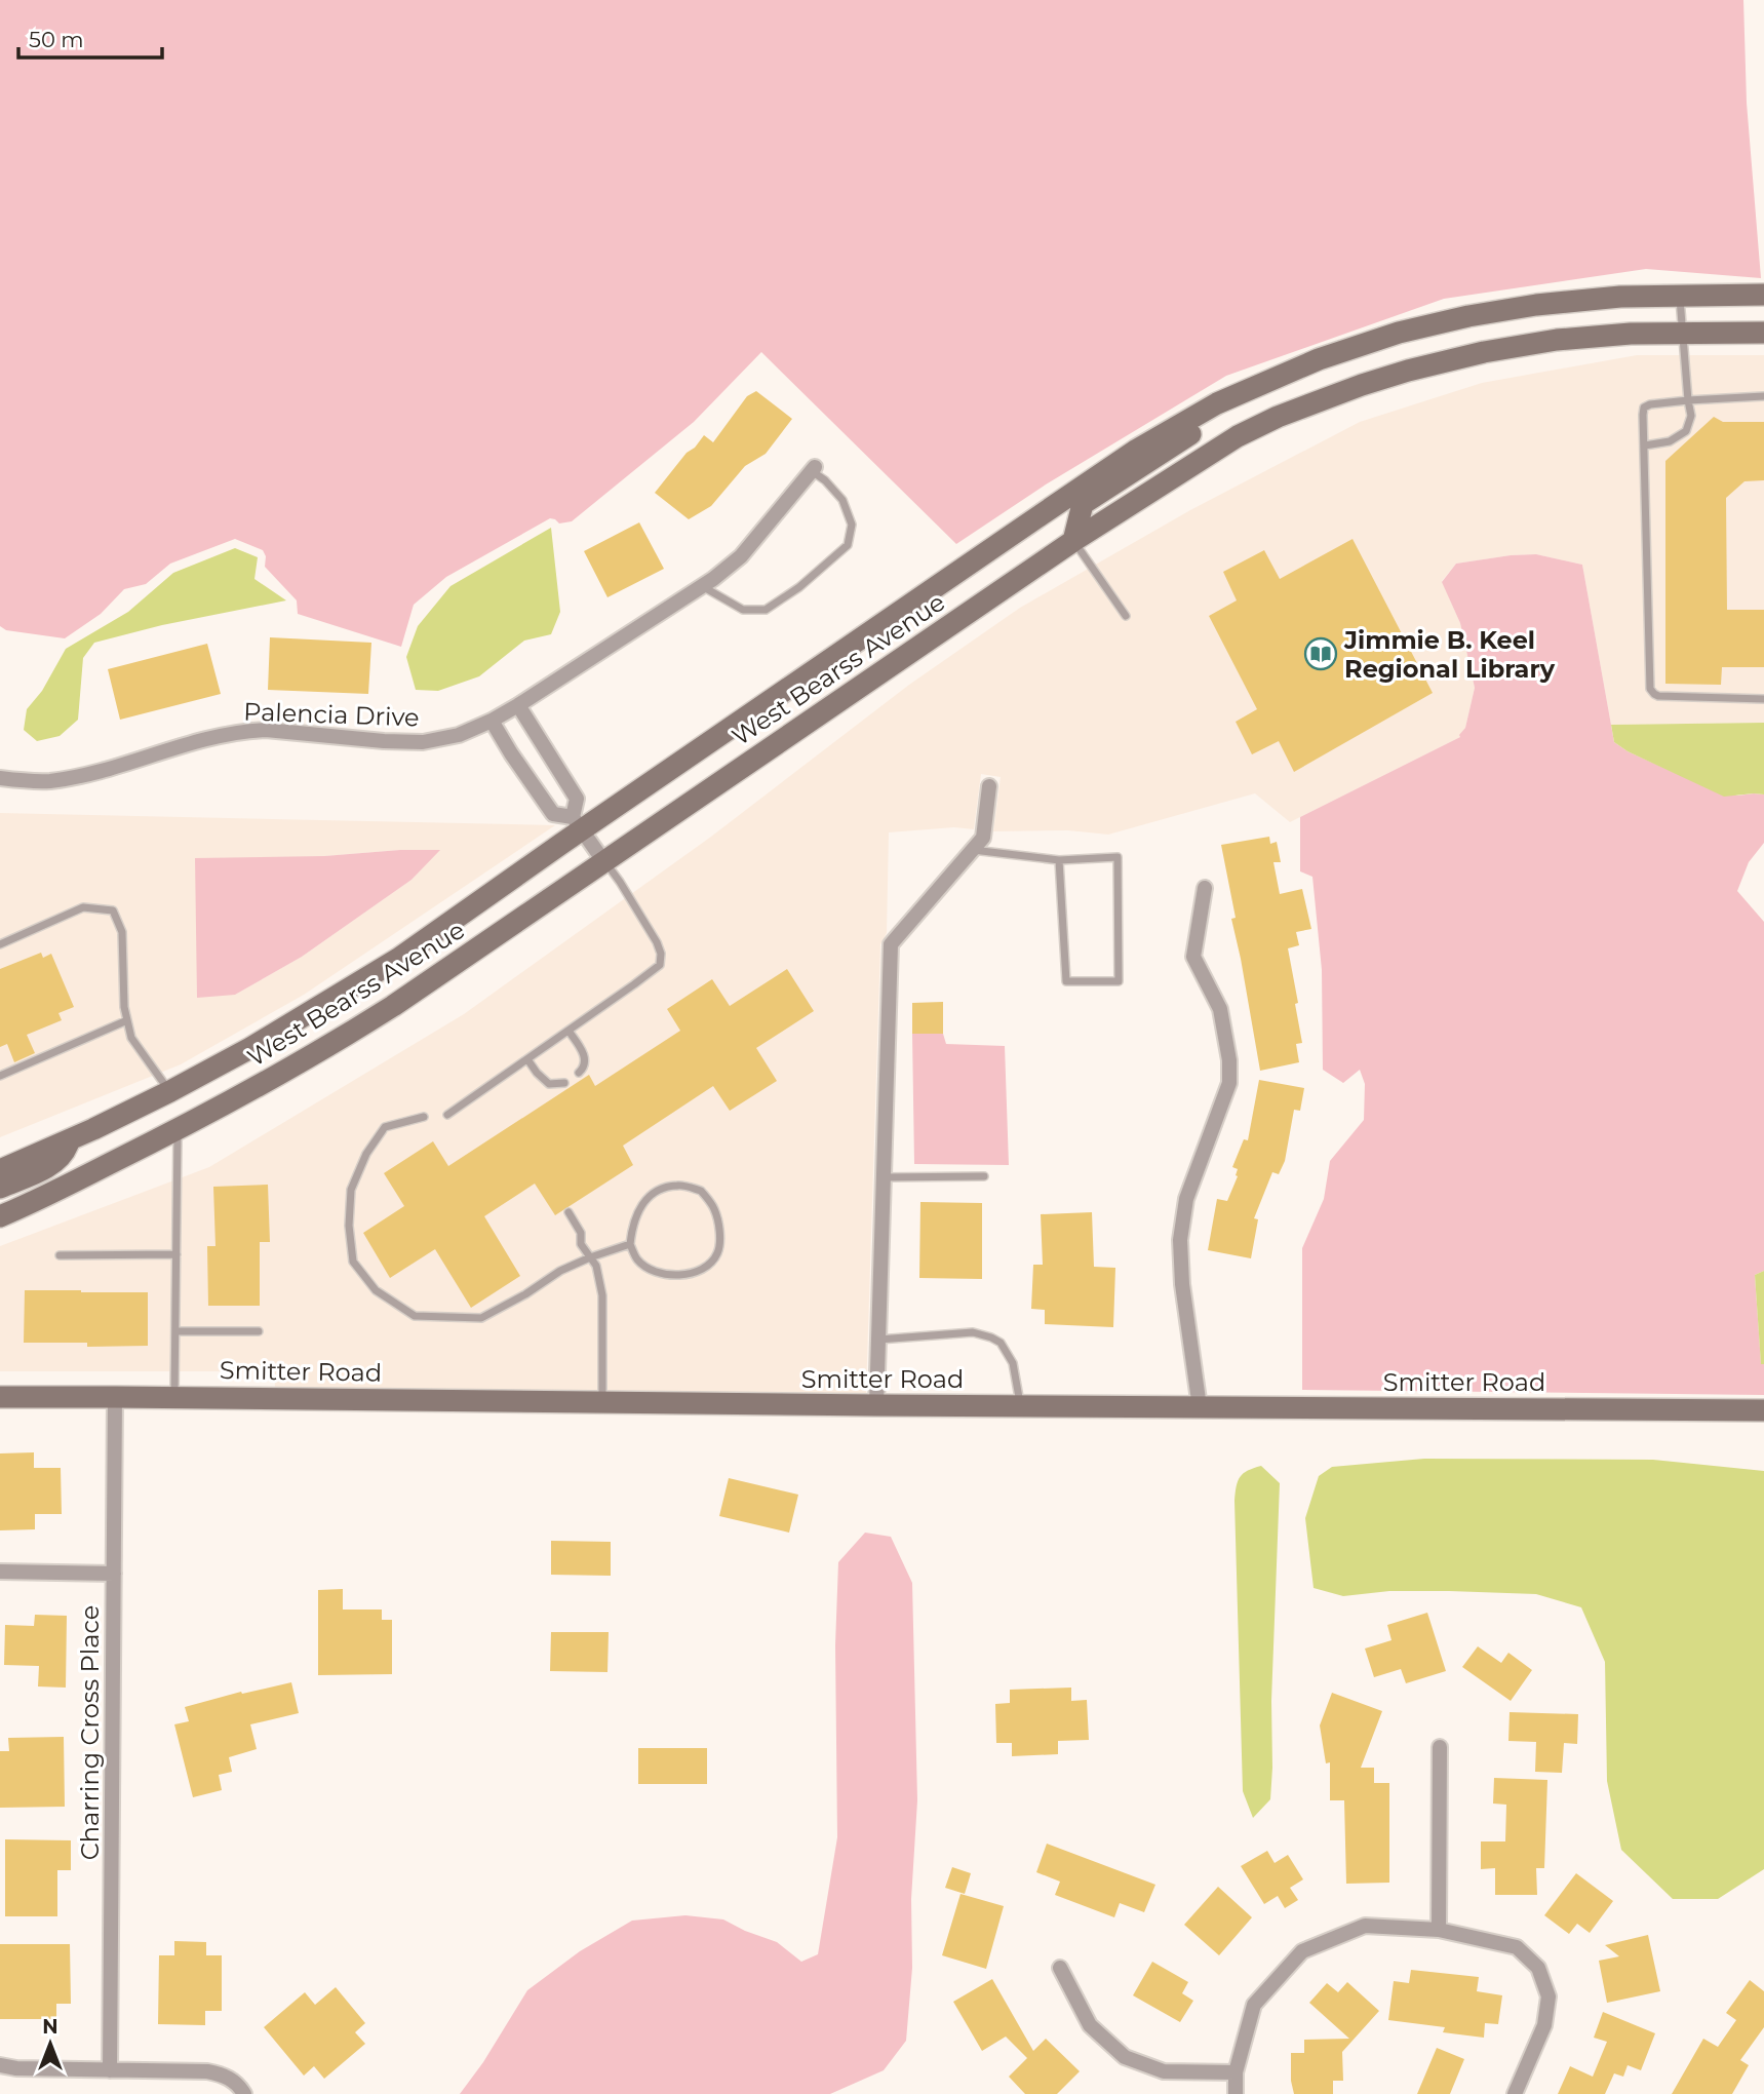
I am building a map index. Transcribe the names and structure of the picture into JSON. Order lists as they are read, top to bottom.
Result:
{
  "streets": {
    "main road": ["West Bearss Avenue", "Smitter Road"],
    "street": ["Palencia Drive", "Charring Cross Place"]
  },
  "crossings": [
    ["Smitter Road", "Charring Cross Place"]
  ],
  "places": {
    "library": ["Jimmie B. Keel Regional Library"]
  },
  "scale_bar": "50 m",
  "north": "top"
}
